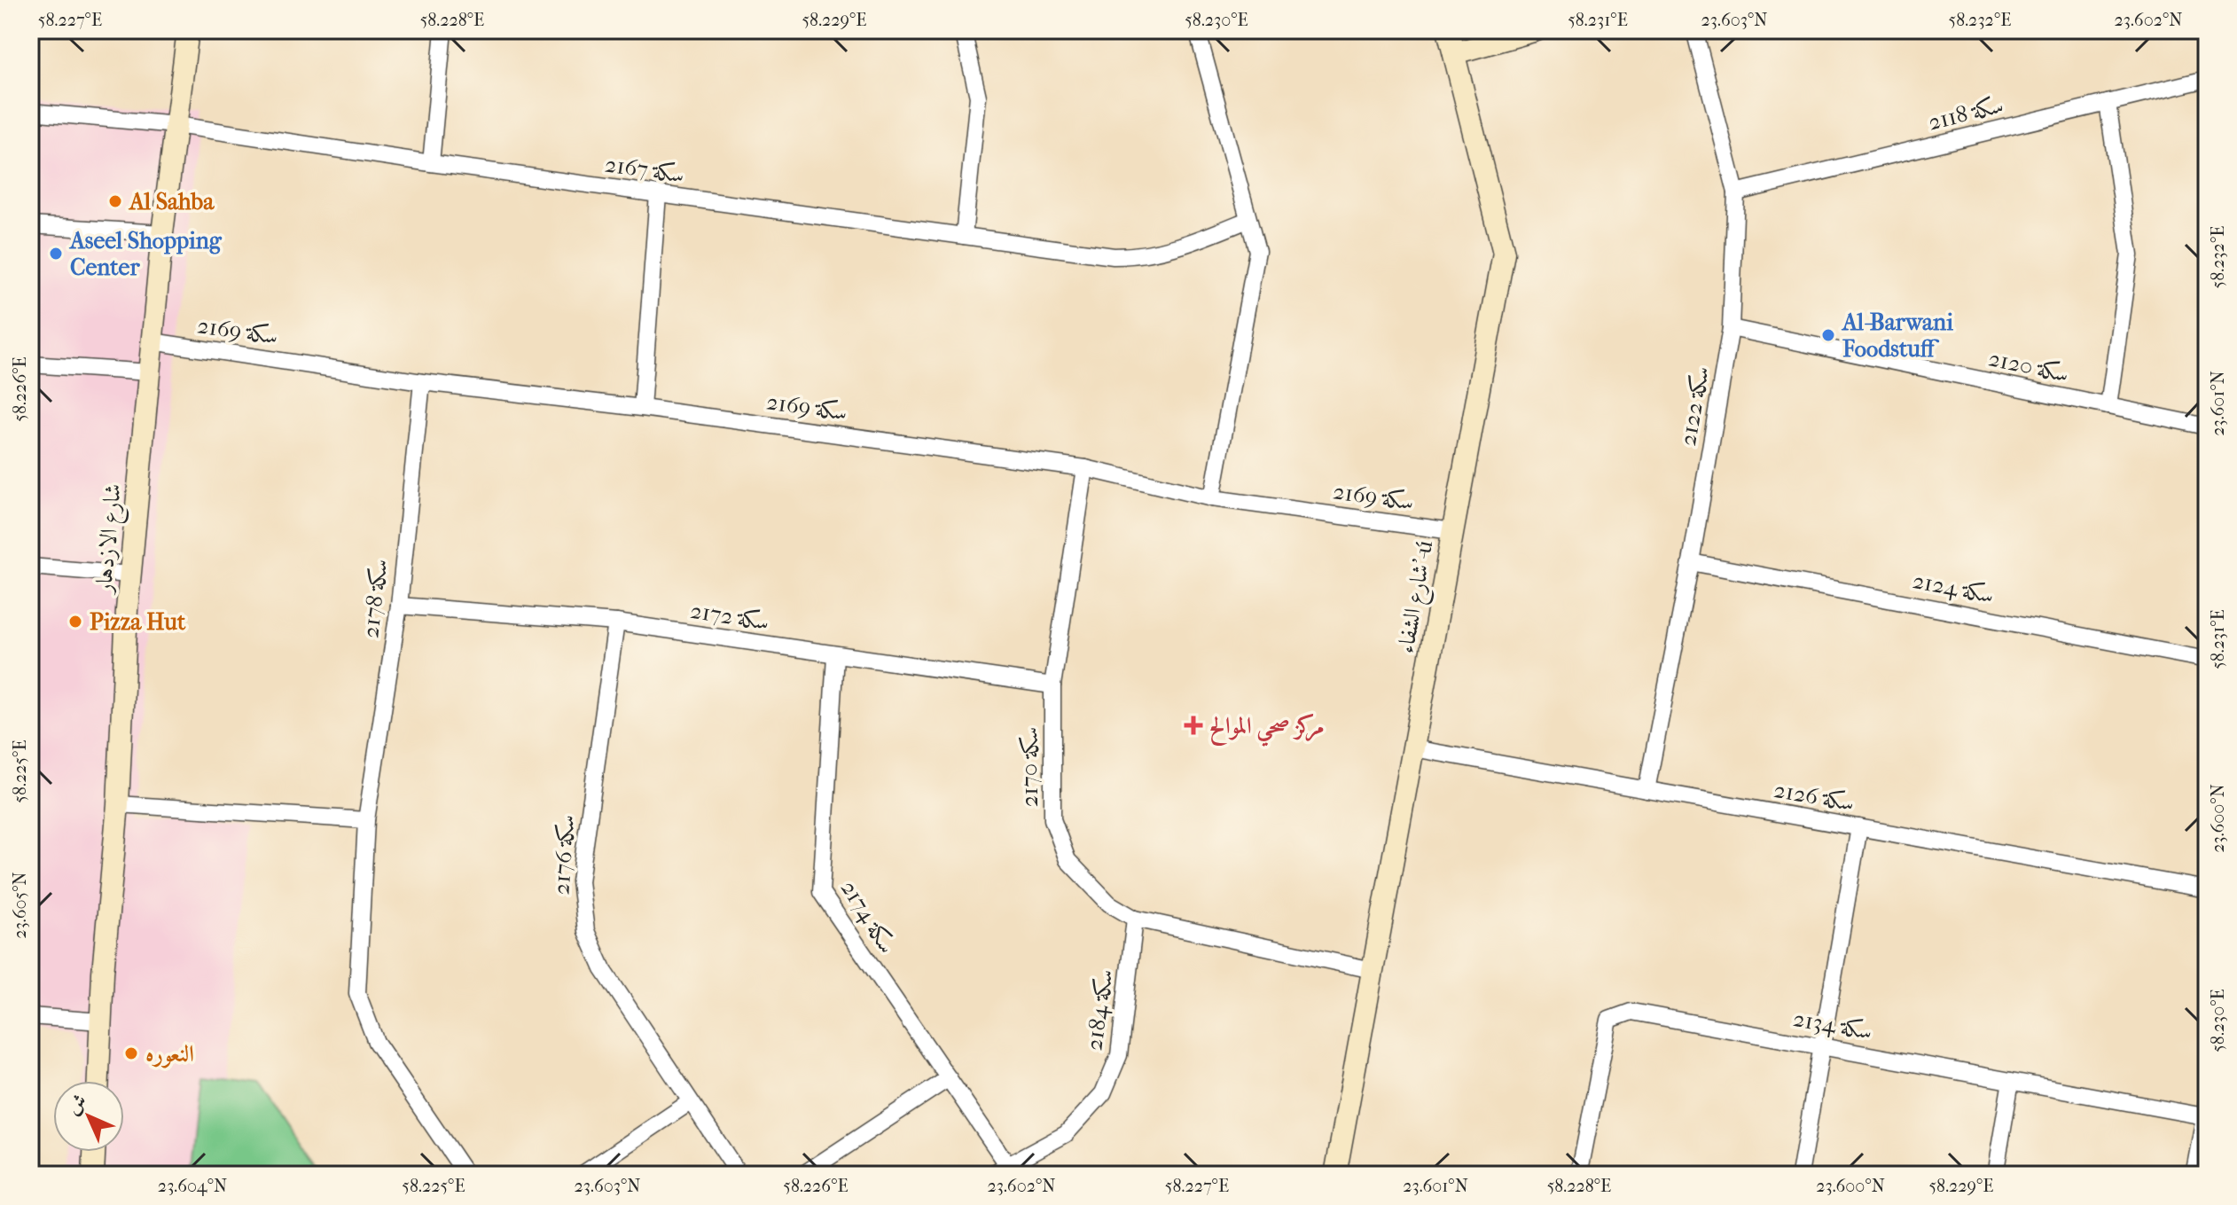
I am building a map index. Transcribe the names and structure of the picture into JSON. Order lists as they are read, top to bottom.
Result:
{
  "streets": {
    "street": [
      "سكة 2118",
      "سكة 2167",
      "سكة 2169",
      "سكة 2120",
      "سكة 2122",
      "شارع الازدهار",
      "سكة 2124",
      "شارع الشفاء'-ú",
      "سكة 2178",
      "سكة 2172",
      "سكة 2170",
      "سكة 2126",
      "سكة 2176",
      "سكة 2174",
      "سكة 2184",
      "سكة 2134"
    ]
  },
  "crossings": [
    ["سكة 2118", "سكة 2122"],
    ["سكة 2167", "شارع الازدهار"],
    ["سكة 2169", "شارع الازدهار"],
    ["سكة 2169", "شارع الشفاء'-ú"],
    ["سكة 2169", "سكة 2178"],
    ["سكة 2169", "سكة 2170"],
    ["سكة 2120", "سكة 2122"],
    ["سكة 2122", "سكة 2124"],
    ["سكة 2122", "سكة 2126"],
    ["شارع الشفاء'-ú", "سكة 2170"],
    ["شارع الشفاء'-ú", "سكة 2126"],
    ["سكة 2178", "سكة 2172"],
    ["سكة 2172", "سكة 2170"],
    ["سكة 2172", "سكة 2176"],
    ["سكة 2172", "سكة 2174"],
    ["سكة 2170", "سكة 2184"],
    ["سكة 2174", "سكة 2184"]
  ],
  "places": {
    "other": [
      "Al Sahba",
      "Aseel Shopping Center",
      "Al-Barwani Foodstuff",
      "Pizza Hut",
      "النعوره"
    ],
    "health": ["مركز صحي الموالح"]
  },
  "north": "top left",
  "coordinates": [
    "58.227°E",
    "58.228°E",
    "58.229°E",
    "58.230°E",
    "58.231°E",
    "23.603°N",
    "58.232°E",
    "23.602°N",
    "58.226°E",
    "23.601°N",
    "58.225°E",
    "23.600°N",
    "23.605°N",
    "23.604°N"
  ]
}
